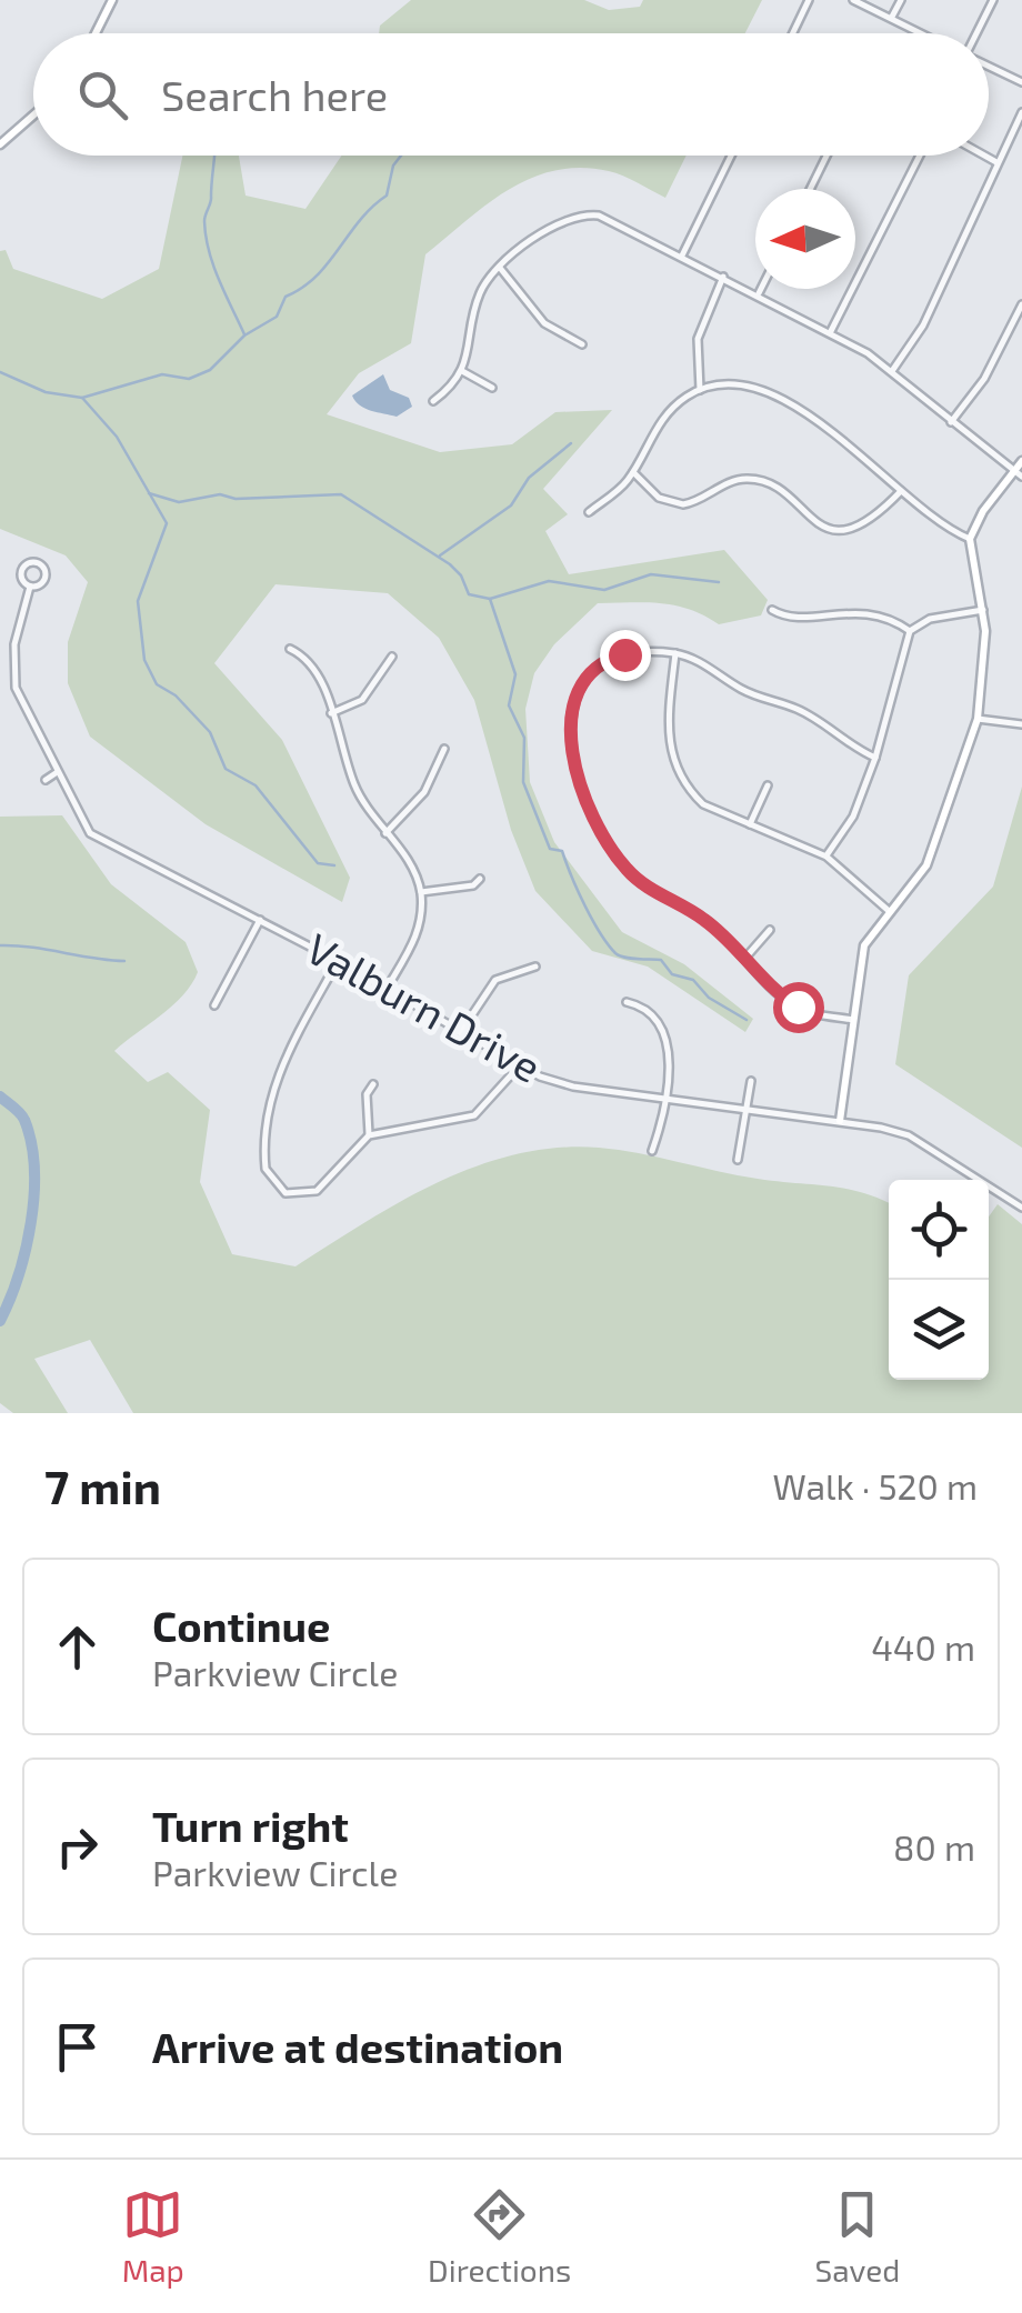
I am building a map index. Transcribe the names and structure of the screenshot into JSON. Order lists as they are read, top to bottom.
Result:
{
  "streets": {
    "street": ["Valburn Drive"]
  },
  "north": "left",
  "page": {
    "search": "Search here",
    "heading": ["7 min", "Walk · 520 m"],
    "list": [
      ["Continue", "Parkview Circle", "440 m"],
      ["Turn right", "Parkview Circle", "80 m"],
      "Arrive at destination"
    ],
    "nav": ["Map", "Directions", "Saved"]
  }
}
